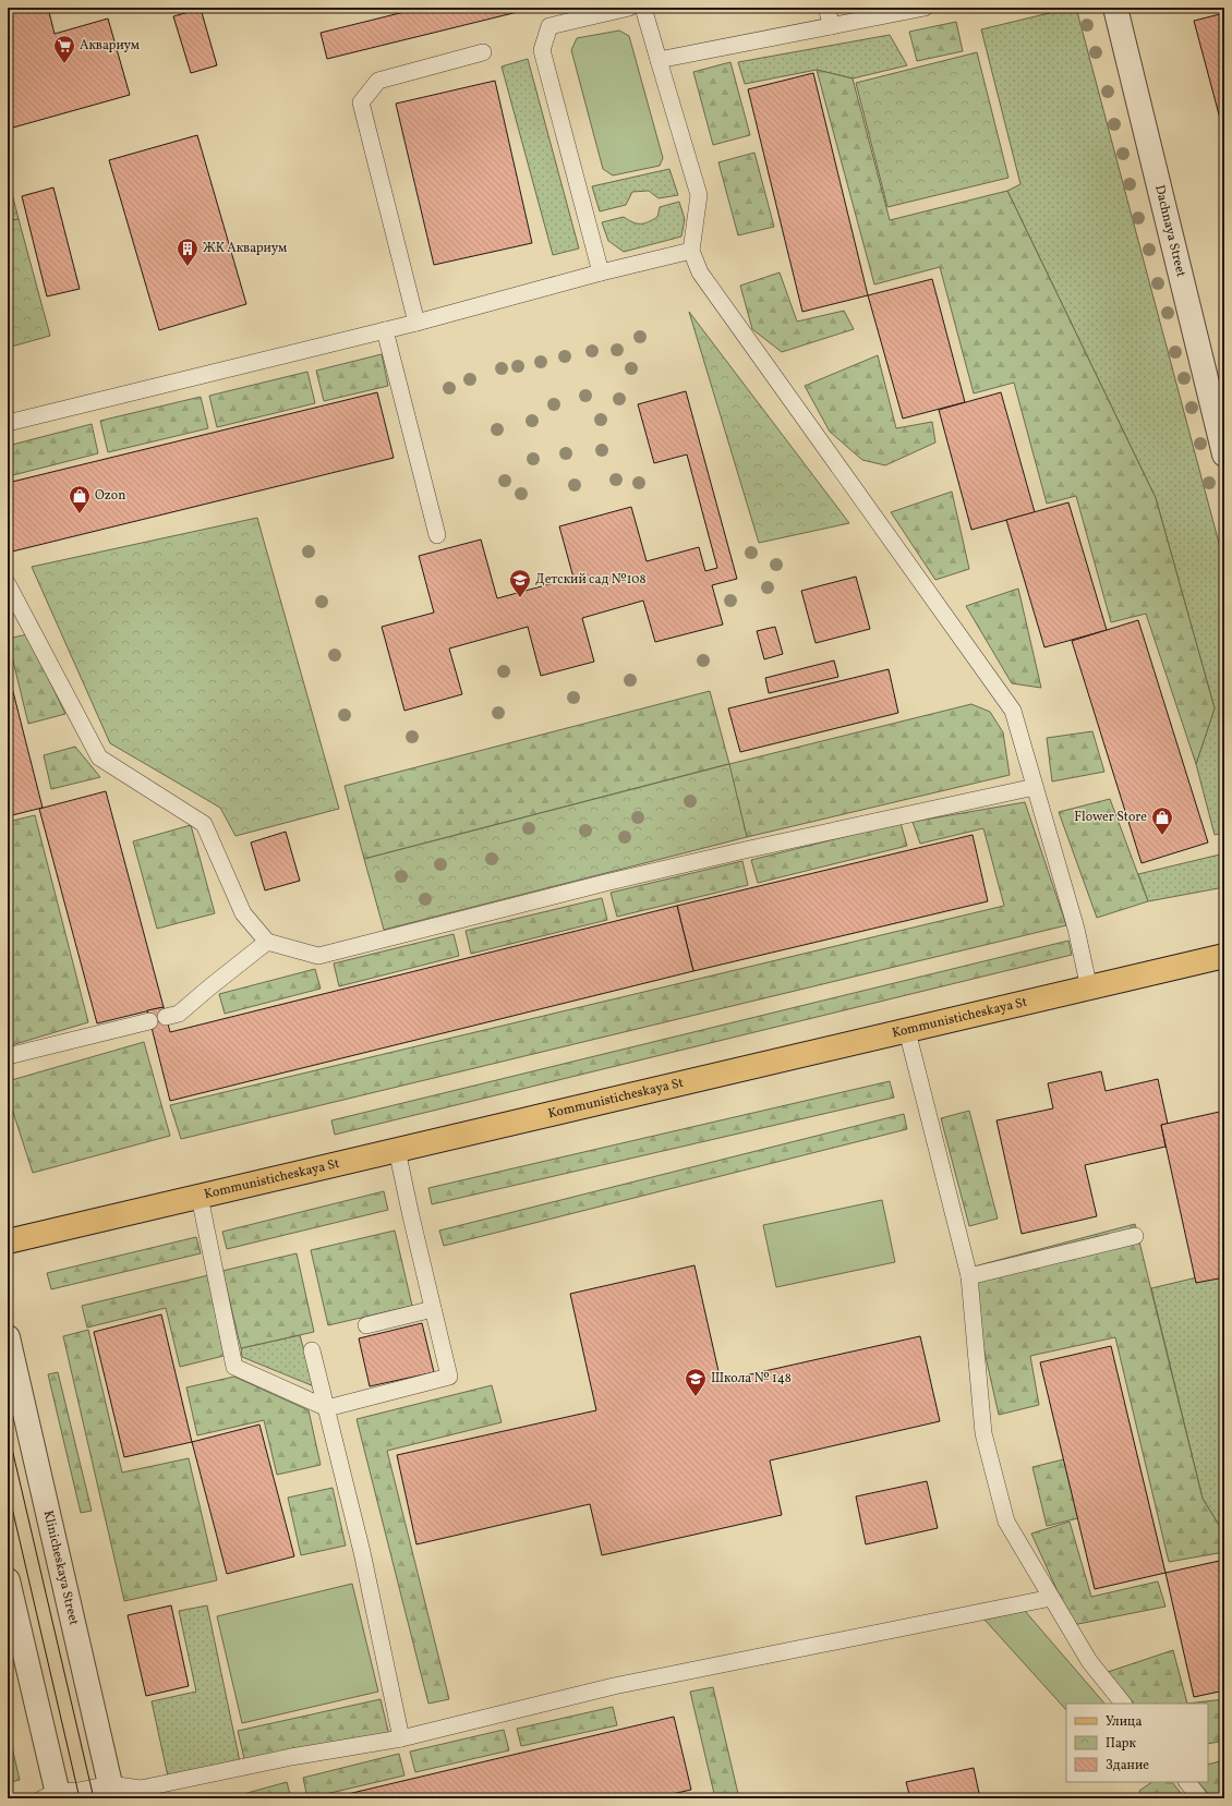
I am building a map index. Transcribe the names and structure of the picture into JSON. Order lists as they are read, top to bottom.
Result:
{
  "streets": {
    "main road": ["Kommunisticheskaya St"],
    "street": ["Dachnaya Street", "Klinicheskaya Street"]
  },
  "places": {
    "supermarket": ["Аквариум"],
    "building": ["ЖК Аквариум"],
    "shop": ["Ozon", "Flower Store"],
    "school or university": ["Детский сад №108", "Школа № 148"]
  },
  "legend": ["Улица", "Парк", "Здание"]
}
